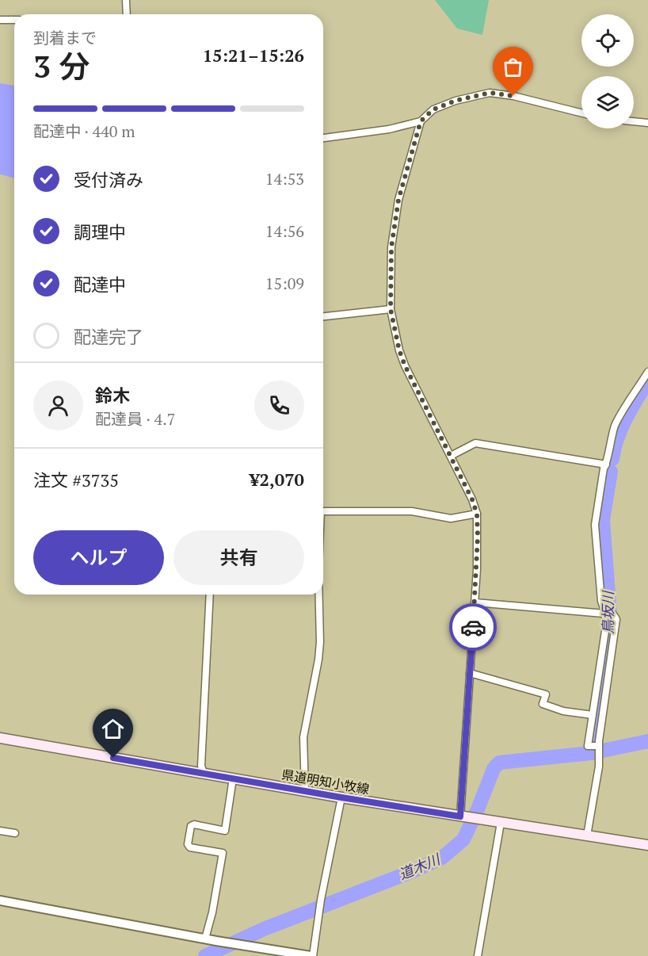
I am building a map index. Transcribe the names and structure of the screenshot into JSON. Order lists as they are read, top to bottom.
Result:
{
  "streets": {
    "main road": ["県道明知小牧線"]
  },
  "water": ["鳥坂川", "道木川"],
  "page": {
    "heading": ["3 分", "到着まで", "15:21–15:26"],
    "panel": [
      "鈴木",
      "配達員 · 4.7",
      "注文 #3735",
      "¥2,070"
    ],
    "bar": "配達中 · 440 m",
    "list": [
      ["受付済み", "14:53"],
      ["調理中", "14:56"],
      ["配達中", "15:09"],
      "配達完了"
    ],
    "buttons": ["ヘルプ", "共有"]
  }
}
